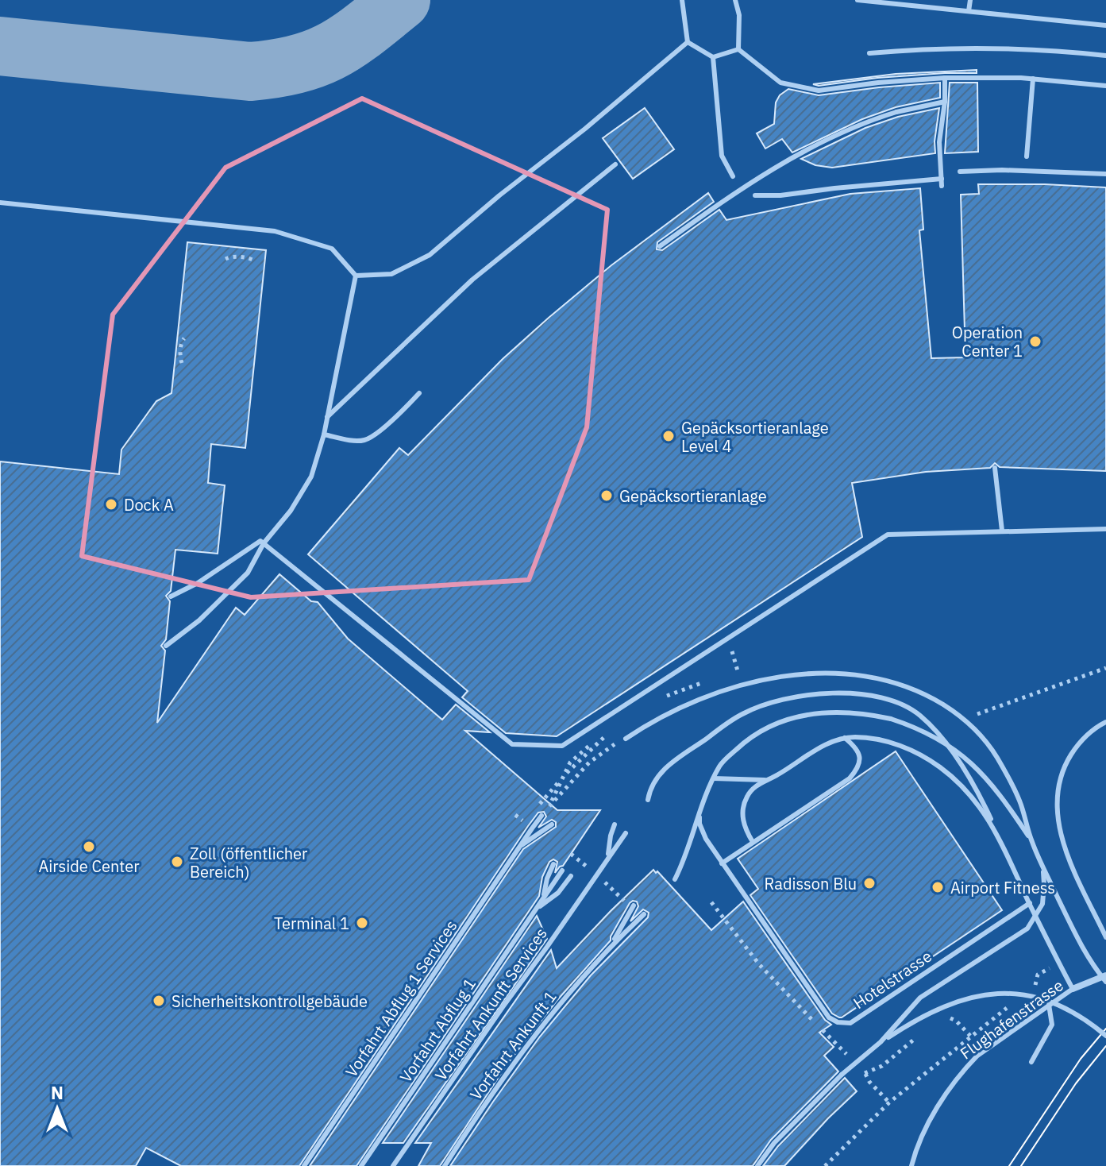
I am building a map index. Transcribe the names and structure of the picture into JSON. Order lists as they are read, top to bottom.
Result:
{
  "streets": {
    "street": ["Flughafenstrasse"],
    "lane": [
      "Hotelstrasse",
      "Vorfahrt Abflug 1 Services",
      "Vorfahrt Ankunft Services",
      "Vorfahrt Abflug 1",
      "Vorfahrt Ankunft 1"
    ]
  },
  "places": [
    "Operation Center 1",
    "Gepäcksortieranlage Level 4",
    "Gepäcksortieranlage",
    "Dock A",
    "Airside Center",
    "Zoll (öffentlicher Bereich)",
    "Radisson Blu",
    "Airport Fitness",
    "Terminal 1",
    "Sicherheitskontrollgebäude"
  ],
  "north": "top"
}
